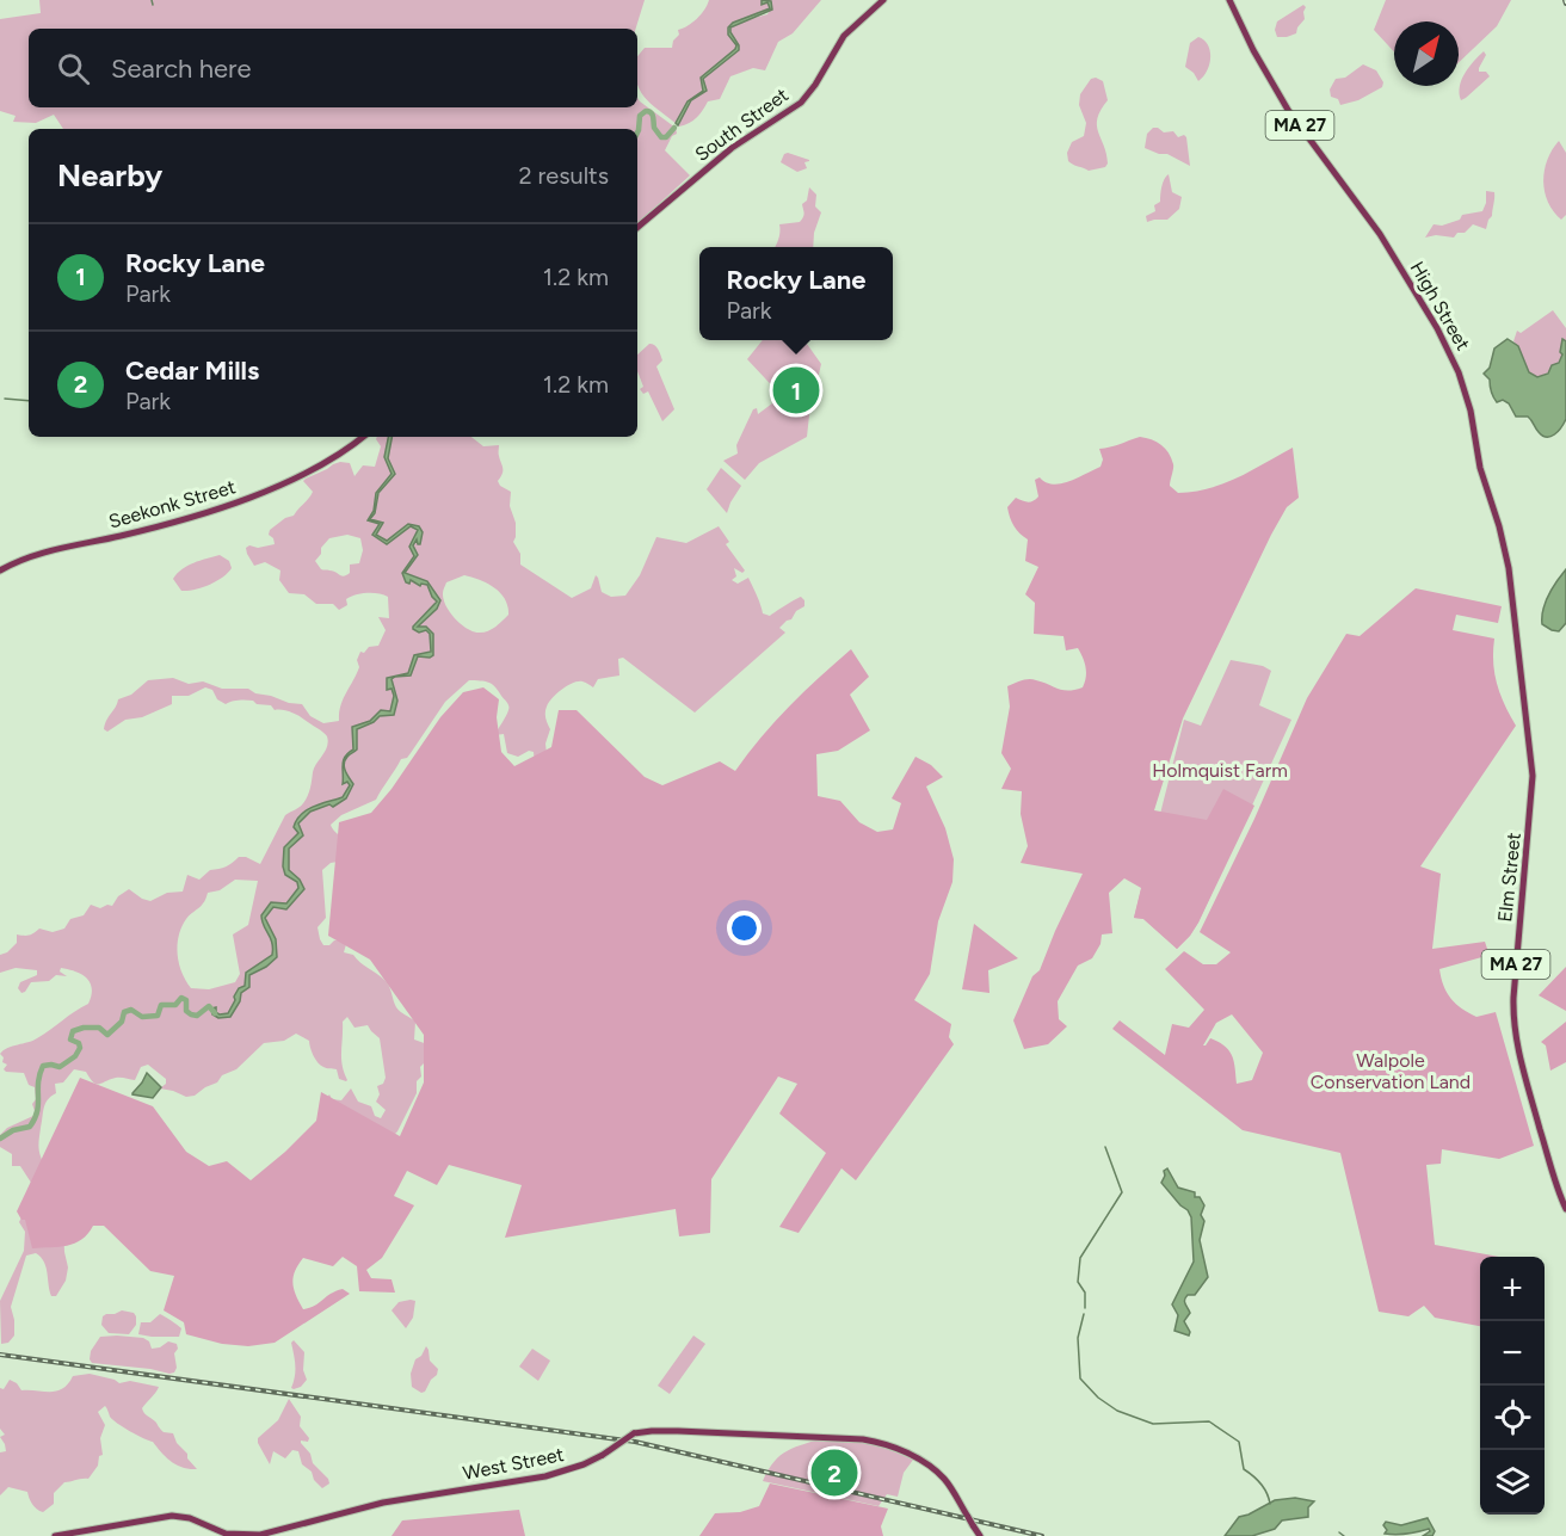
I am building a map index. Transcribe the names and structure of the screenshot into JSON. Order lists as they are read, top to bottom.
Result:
{
  "streets": {
    "main road": [
      "South Street",
      "MA 27",
      "High Street",
      "Seekonk Street",
      "Elm Street",
      "West Street"
    ]
  },
  "crossings": [
    ["High Street", "Elm Street"]
  ],
  "parks": ["Holmquist Farm", "Walpole Conservation Land"],
  "north": "top right",
  "page": {
    "search": "Search here",
    "heading": ["Nearby", "2 results"],
    "list": [
      {
        "mark": "1",
        "name": "Rocky Lane",
        "note": "Park",
        "value": "1.2 km"
      },
      {
        "mark": "2",
        "name": "Cedar Mills",
        "note": "Park",
        "value": "1.2 km"
      }
    ],
    "popup": ["Rocky Lane", "Park"],
    "pins": ["1", "2"],
    "map_buttons": ["+", "−"]
  }
}
